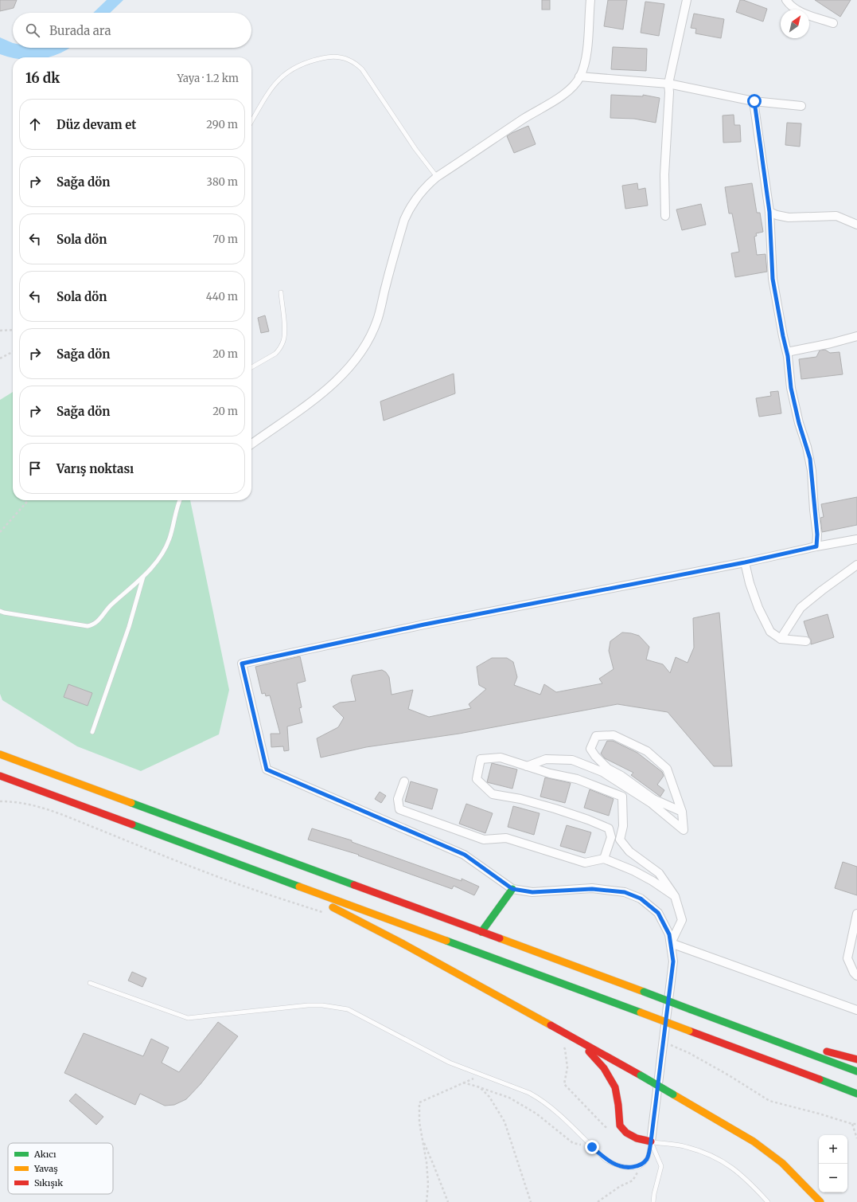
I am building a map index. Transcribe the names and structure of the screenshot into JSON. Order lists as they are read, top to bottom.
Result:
{
  "legend": ["Akıcı", "Yavaş", "Sıkışık"],
  "north": "top right",
  "page": {
    "search": "Burada ara",
    "heading": ["16 dk", "Yaya · 1.2 km"],
    "list": [
      ["Düz devam et", "290 m"],
      ["Sağa dön", "380 m"],
      ["Sola dön", "70 m"],
      ["Sola dön", "440 m"],
      ["Sağa dön", "20 m"],
      ["Sağa dön", "20 m"],
      "Varış noktası"
    ],
    "map_buttons": ["+", "−"]
  }
}
